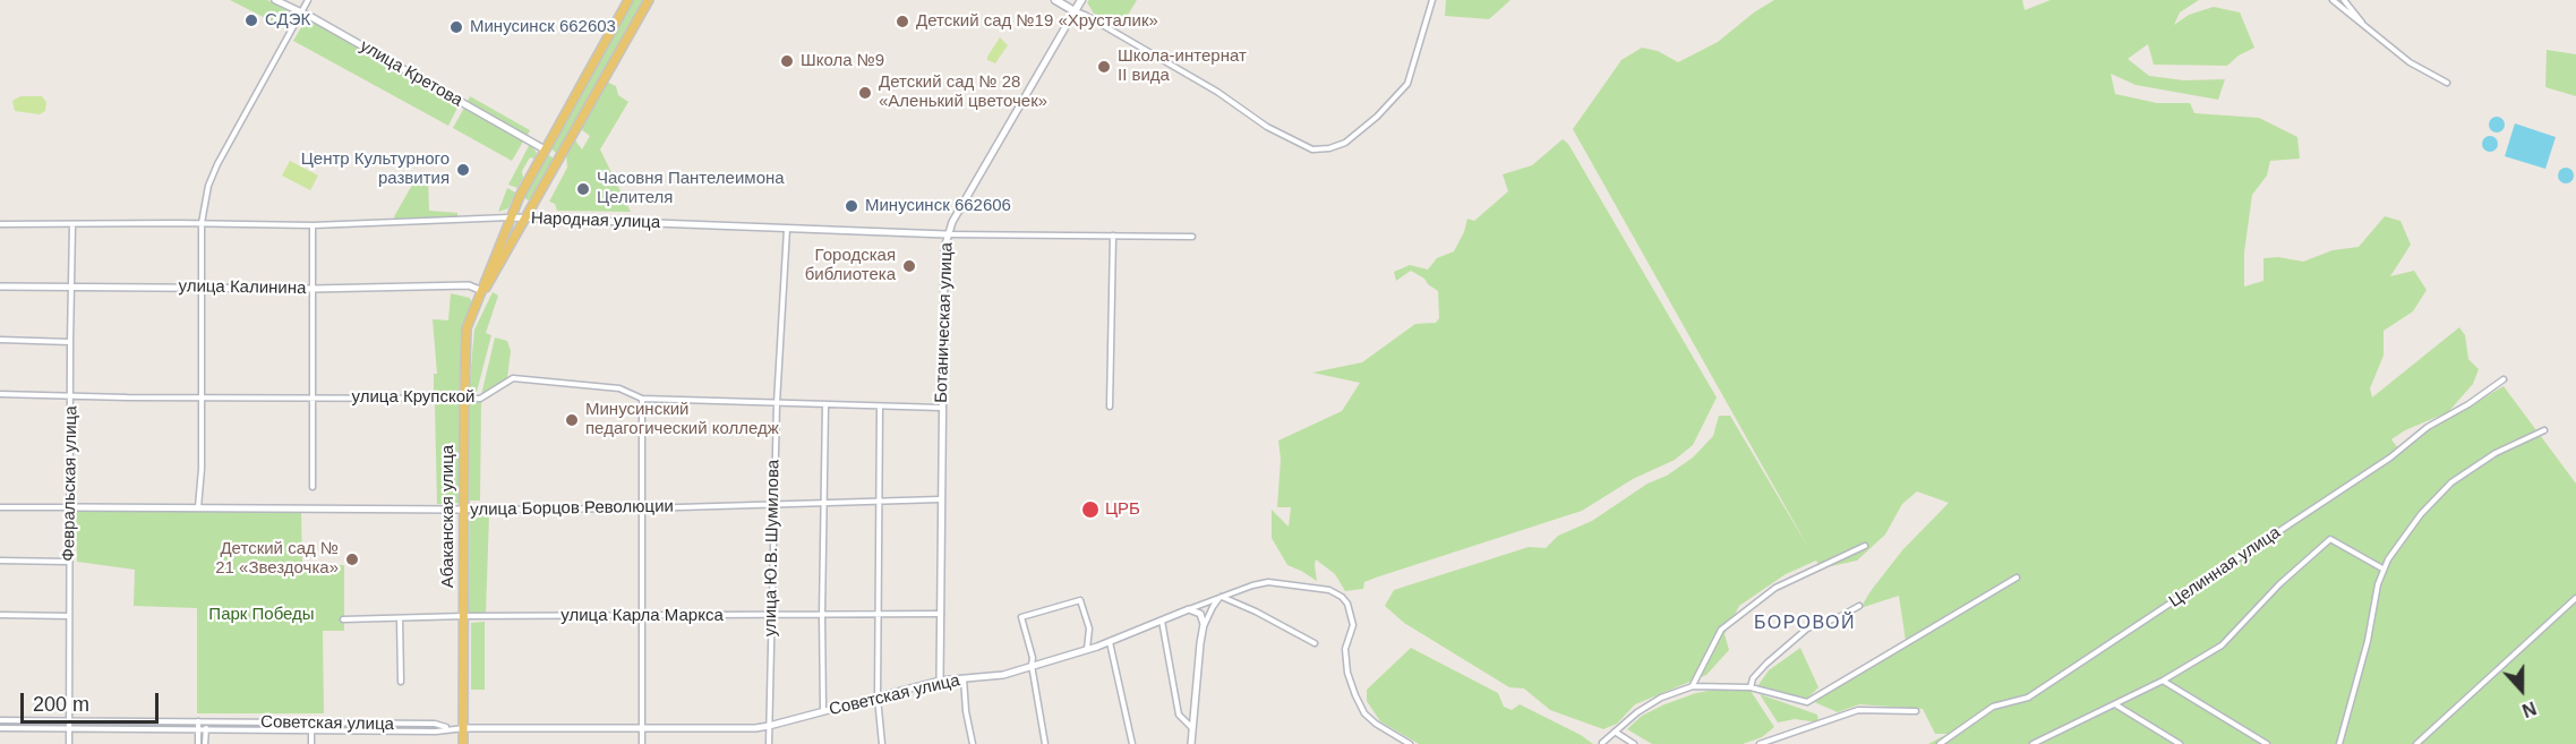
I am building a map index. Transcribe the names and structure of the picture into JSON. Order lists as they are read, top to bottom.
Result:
{
  "streets": {
    "main road": ["Ботаническая улица", "Абаканская улица"],
    "street": [
      "улица Кретова",
      "Народная улица",
      "улица Калинина",
      "улица Крупской",
      "Февральская улица",
      "улица Борцов Революции",
      "улица Ю.В. Шумилова",
      "Целинная улица",
      "улица Карла Маркса",
      "Советская улица"
    ]
  },
  "crossings": [
    ["улица Кретова", "Абаканская улица"],
    ["Народная улица", "Ботаническая улица"],
    ["Народная улица", "Февральская улица"],
    ["Народная улица", "Абаканская улица"],
    ["Народная улица", "улица Ю.В. Шумилова"],
    ["улица Калинина", "Февральская улица"],
    ["улица Калинина", "Абаканская улица"],
    ["Ботаническая улица", "улица Крупской"],
    ["Ботаническая улица", "улица Борцов Революции"],
    ["Ботаническая улица", "улица Карла Маркса"],
    ["Ботаническая улица", "Советская улица"],
    ["улица Крупской", "Февральская улица"],
    ["улица Крупской", "Абаканская улица"],
    ["улица Крупской", "улица Ю.В. Шумилова"],
    ["Февральская улица", "улица Борцов Революции"],
    ["Февральская улица", "Советская улица"],
    ["улица Борцов Революции", "Абаканская улица"],
    ["улица Борцов Революции", "улица Ю.В. Шумилова"],
    ["Абаканская улица", "улица Карла Маркса"],
    ["Абаканская улица", "Советская улица"],
    ["улица Ю.В. Шумилова", "улица Карла Маркса"],
    ["улица Ю.В. Шумилова", "Советская улица"]
  ],
  "districts": ["БОРОВОЙ"],
  "parks": ["Парк Победы"],
  "places": [
    "СДЭК",
    "Детский сад №19 «Хрусталик»",
    "Минусинск 662603",
    "Школа №9",
    "Школа-интернат II вида",
    "Детский сад № 28 «Аленький цветочек»",
    "Центр Культурного развития",
    "Часовня Пантелеимона Целителя",
    "Минусинск 662606",
    "Городская библиотека",
    "Минусинский педагогический колледж",
    "ЦРБ",
    "Детский сад № 21 «Звездочка»"
  ],
  "scale_bar": "200 m",
  "north": "bottom"
}
